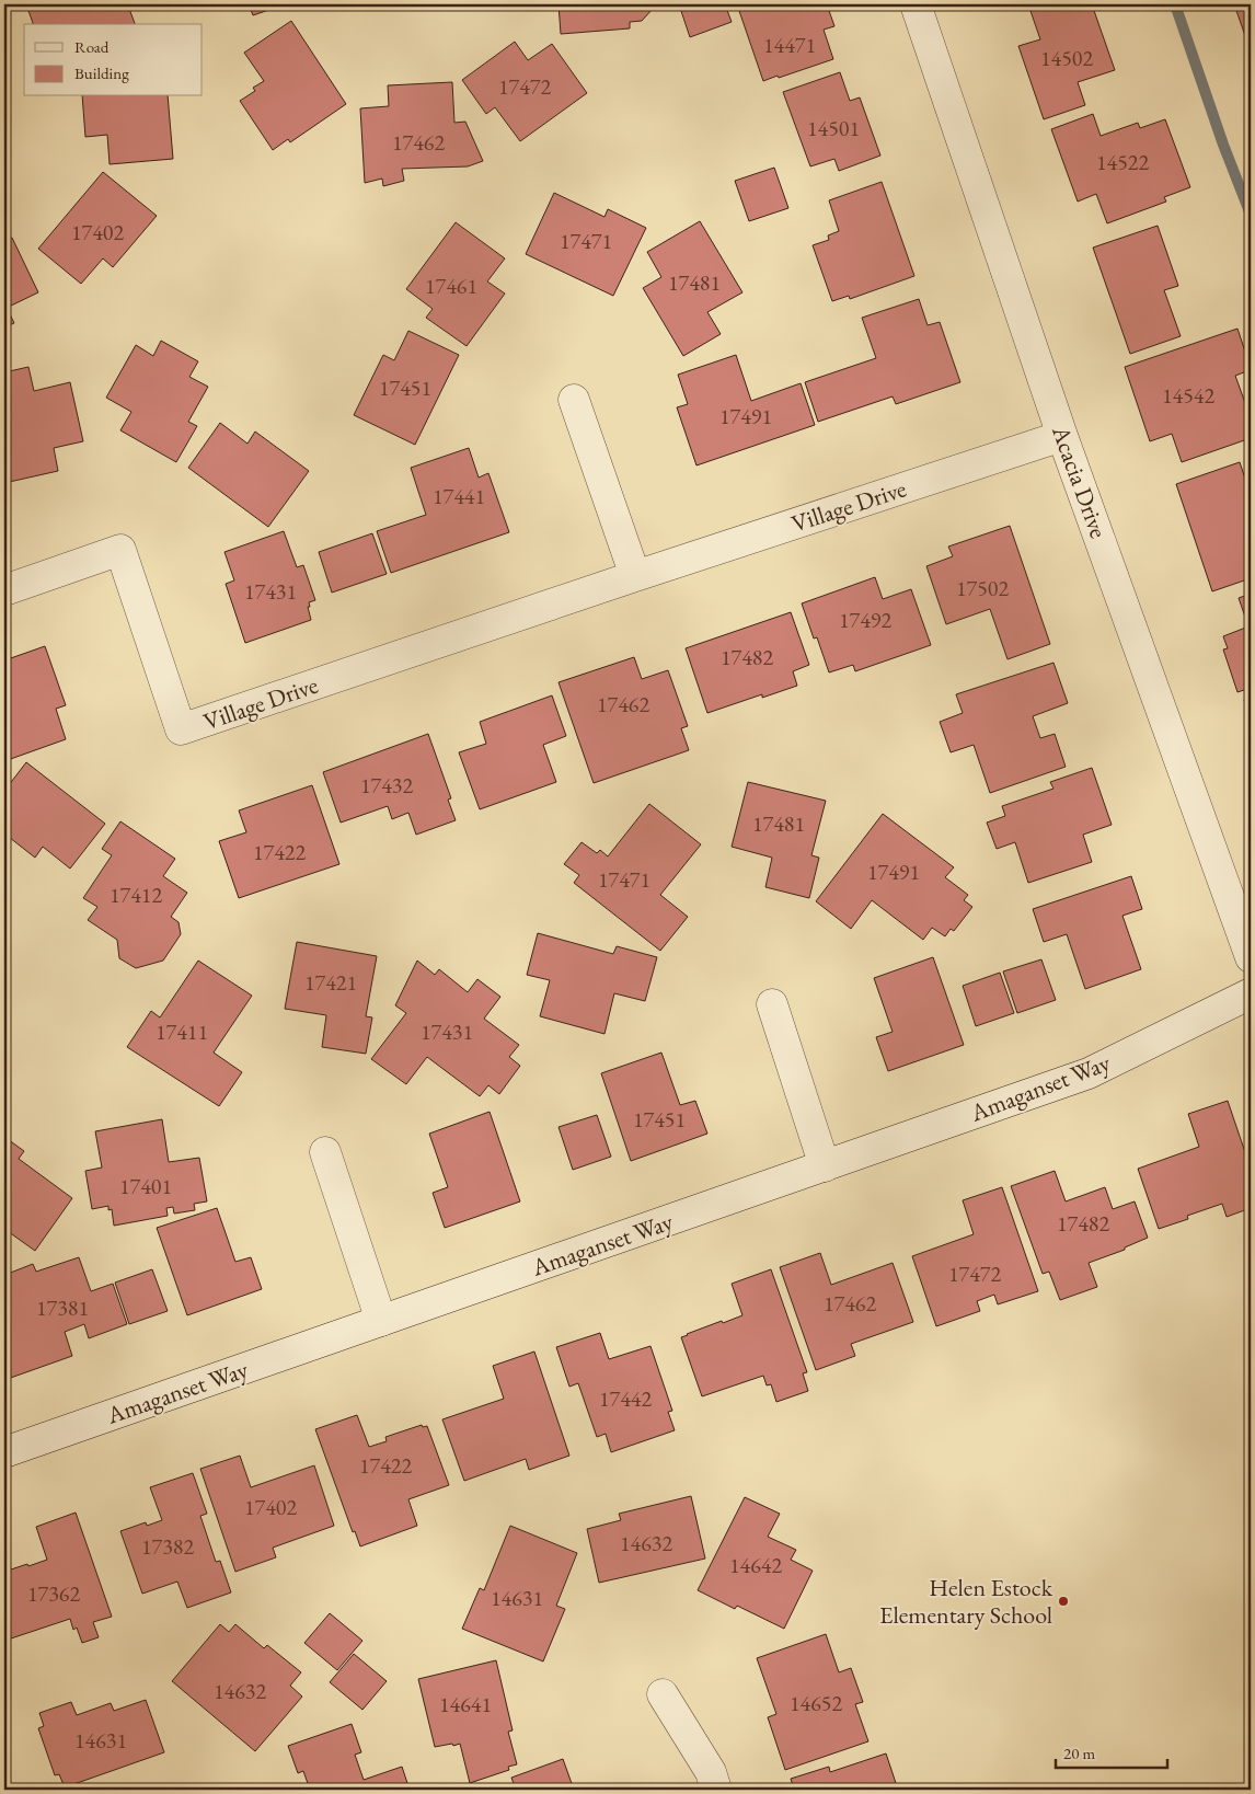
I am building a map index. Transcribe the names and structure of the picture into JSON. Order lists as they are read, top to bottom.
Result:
{
  "streets": {
    "street": ["Acacia Drive", "Village Drive", "Amaganset Way"]
  },
  "crossings": [
    ["Acacia Drive", "Village Drive"]
  ],
  "places": ["Helen Estock Elementary School"],
  "house_numbers": [
    "14471",
    "14502",
    "17472",
    "14501",
    "17462",
    "14522",
    "17402",
    "17471",
    "17481",
    "17461",
    "17451",
    "14542",
    "17491",
    "17441",
    "17502",
    "17431",
    "17492",
    "17482",
    "17462",
    "17432",
    "17481",
    "17422",
    "17491",
    "17471",
    "17412",
    "17421",
    "17411",
    "17431",
    "17451",
    "17401",
    "17482",
    "17472",
    "17462",
    "17381",
    "17442",
    "17422",
    "17402",
    "14632",
    "17382",
    "14642",
    "17362",
    "14631",
    "14632",
    "14652",
    "14641",
    "14631"
  ],
  "legend": ["Road", "Building"],
  "scale_bar": "20 m"
}
